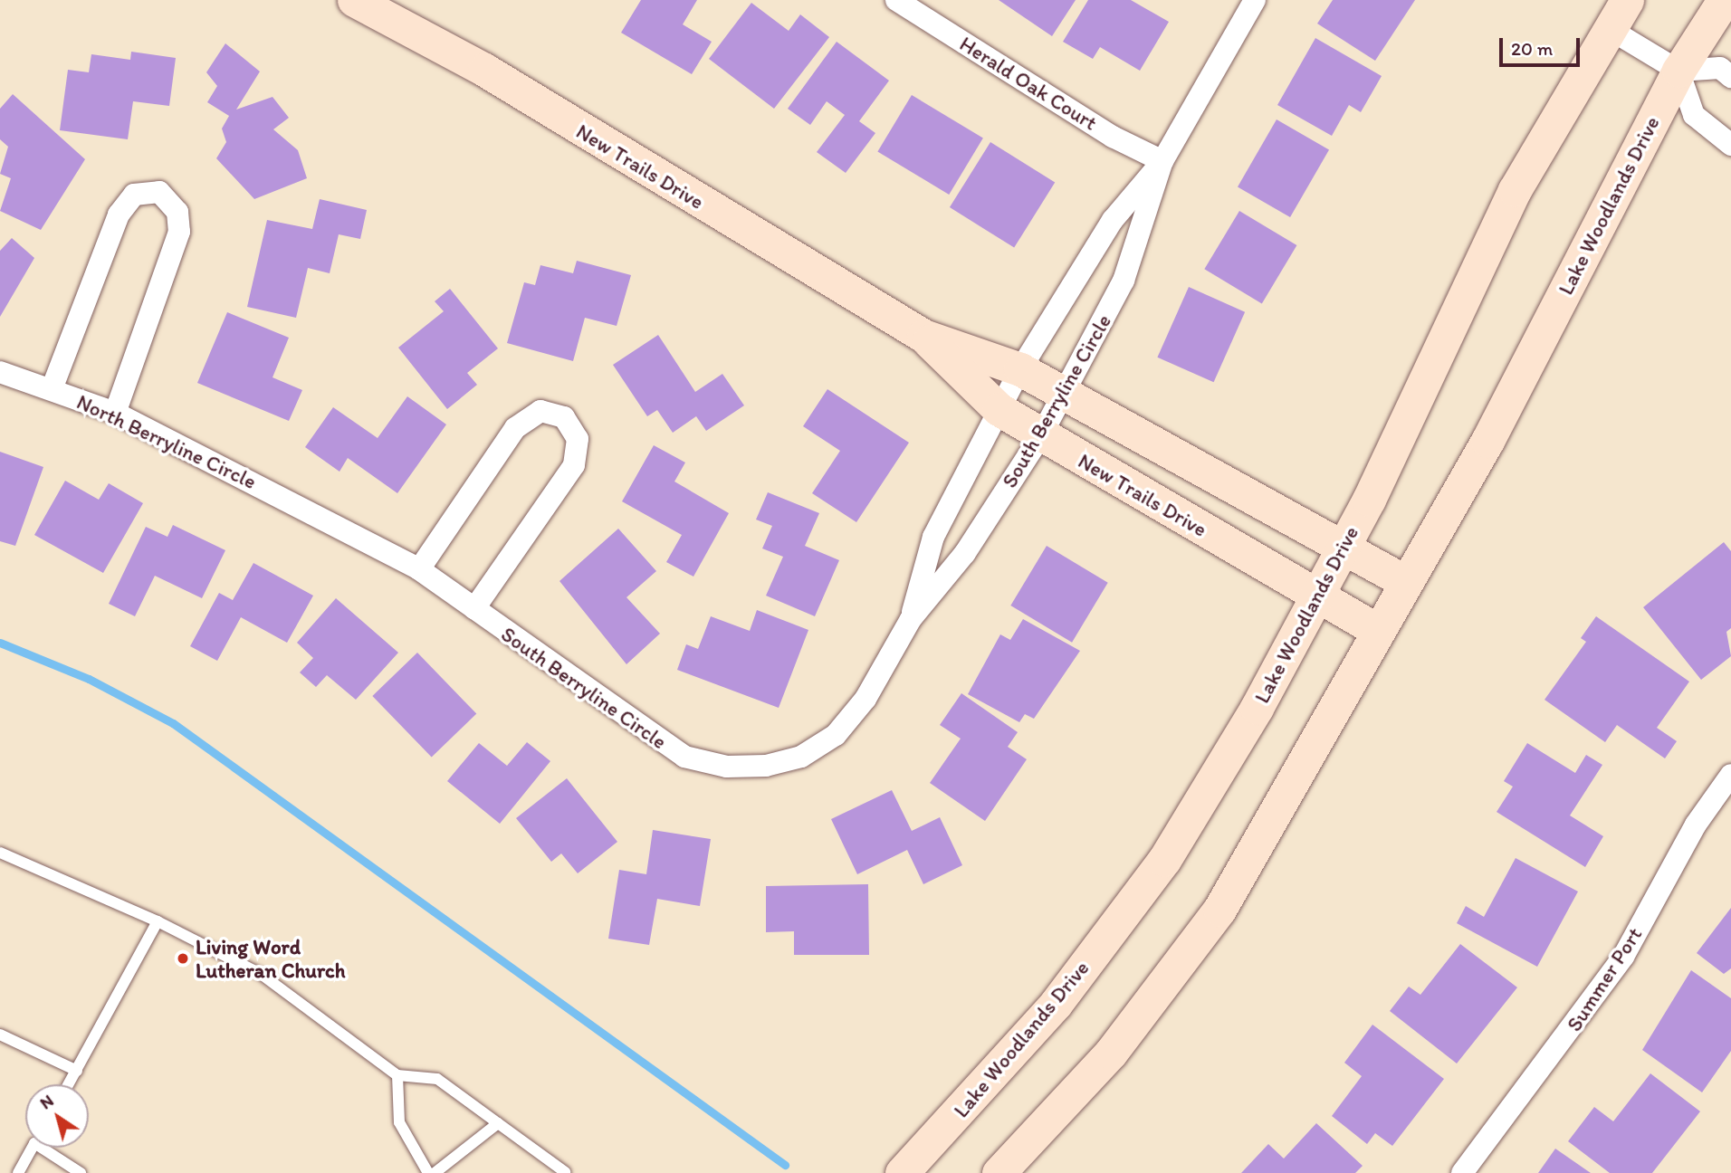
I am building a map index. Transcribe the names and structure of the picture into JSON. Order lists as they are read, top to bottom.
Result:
{
  "streets": {
    "main road": ["New Trails Drive", "Lake Woodlands Drive"],
    "street": [
      "Herald Oak Court",
      "South Berryline Circle",
      "North Berryline Circle",
      "Summer Port"
    ]
  },
  "crossings": [
    ["Herald Oak Court", "South Berryline Circle"],
    ["New Trails Drive", "Lake Woodlands Drive"],
    ["New Trails Drive", "South Berryline Circle"],
    ["South Berryline Circle", "North Berryline Circle"]
  ],
  "places": ["Living Word Lutheran Church"],
  "scale_bar": "20 m",
  "north": "top left"
}
